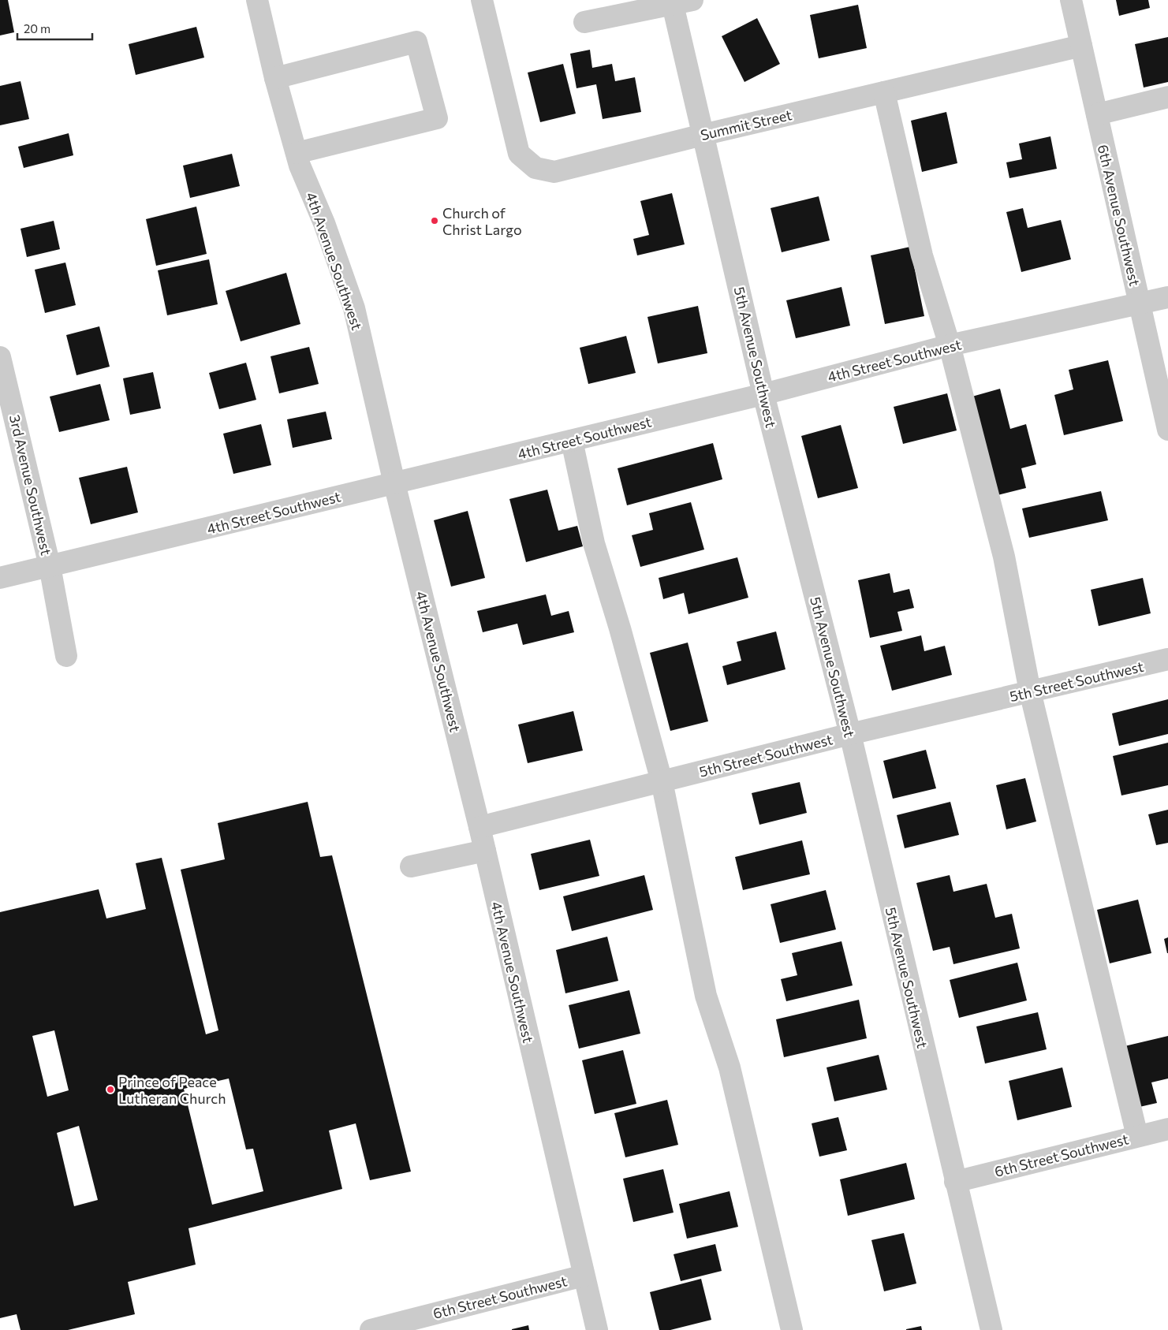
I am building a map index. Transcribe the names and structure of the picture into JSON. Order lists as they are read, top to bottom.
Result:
{
  "streets": {
    "street": [
      "Summit Street",
      "6th Avenue Southwest",
      "4th Avenue Southwest",
      "5th Avenue Southwest",
      "4th Street Southwest",
      "3rd Avenue Southwest",
      "5th Street Southwest",
      "6th Street Southwest"
    ]
  },
  "crossings": [
    ["Summit Street", "6th Avenue Southwest"],
    ["Summit Street", "5th Avenue Southwest"],
    ["6th Avenue Southwest", "4th Street Southwest"],
    ["4th Avenue Southwest", "4th Street Southwest"],
    ["4th Avenue Southwest", "5th Street Southwest"],
    ["4th Avenue Southwest", "6th Street Southwest"],
    ["5th Avenue Southwest", "4th Street Southwest"],
    ["5th Avenue Southwest", "5th Street Southwest"],
    ["5th Avenue Southwest", "6th Street Southwest"],
    ["4th Street Southwest", "3rd Avenue Southwest"]
  ],
  "places": ["Church of Christ Largo", "Prince of Peace Lutheran Church"],
  "scale_bar": "20 m"
}
